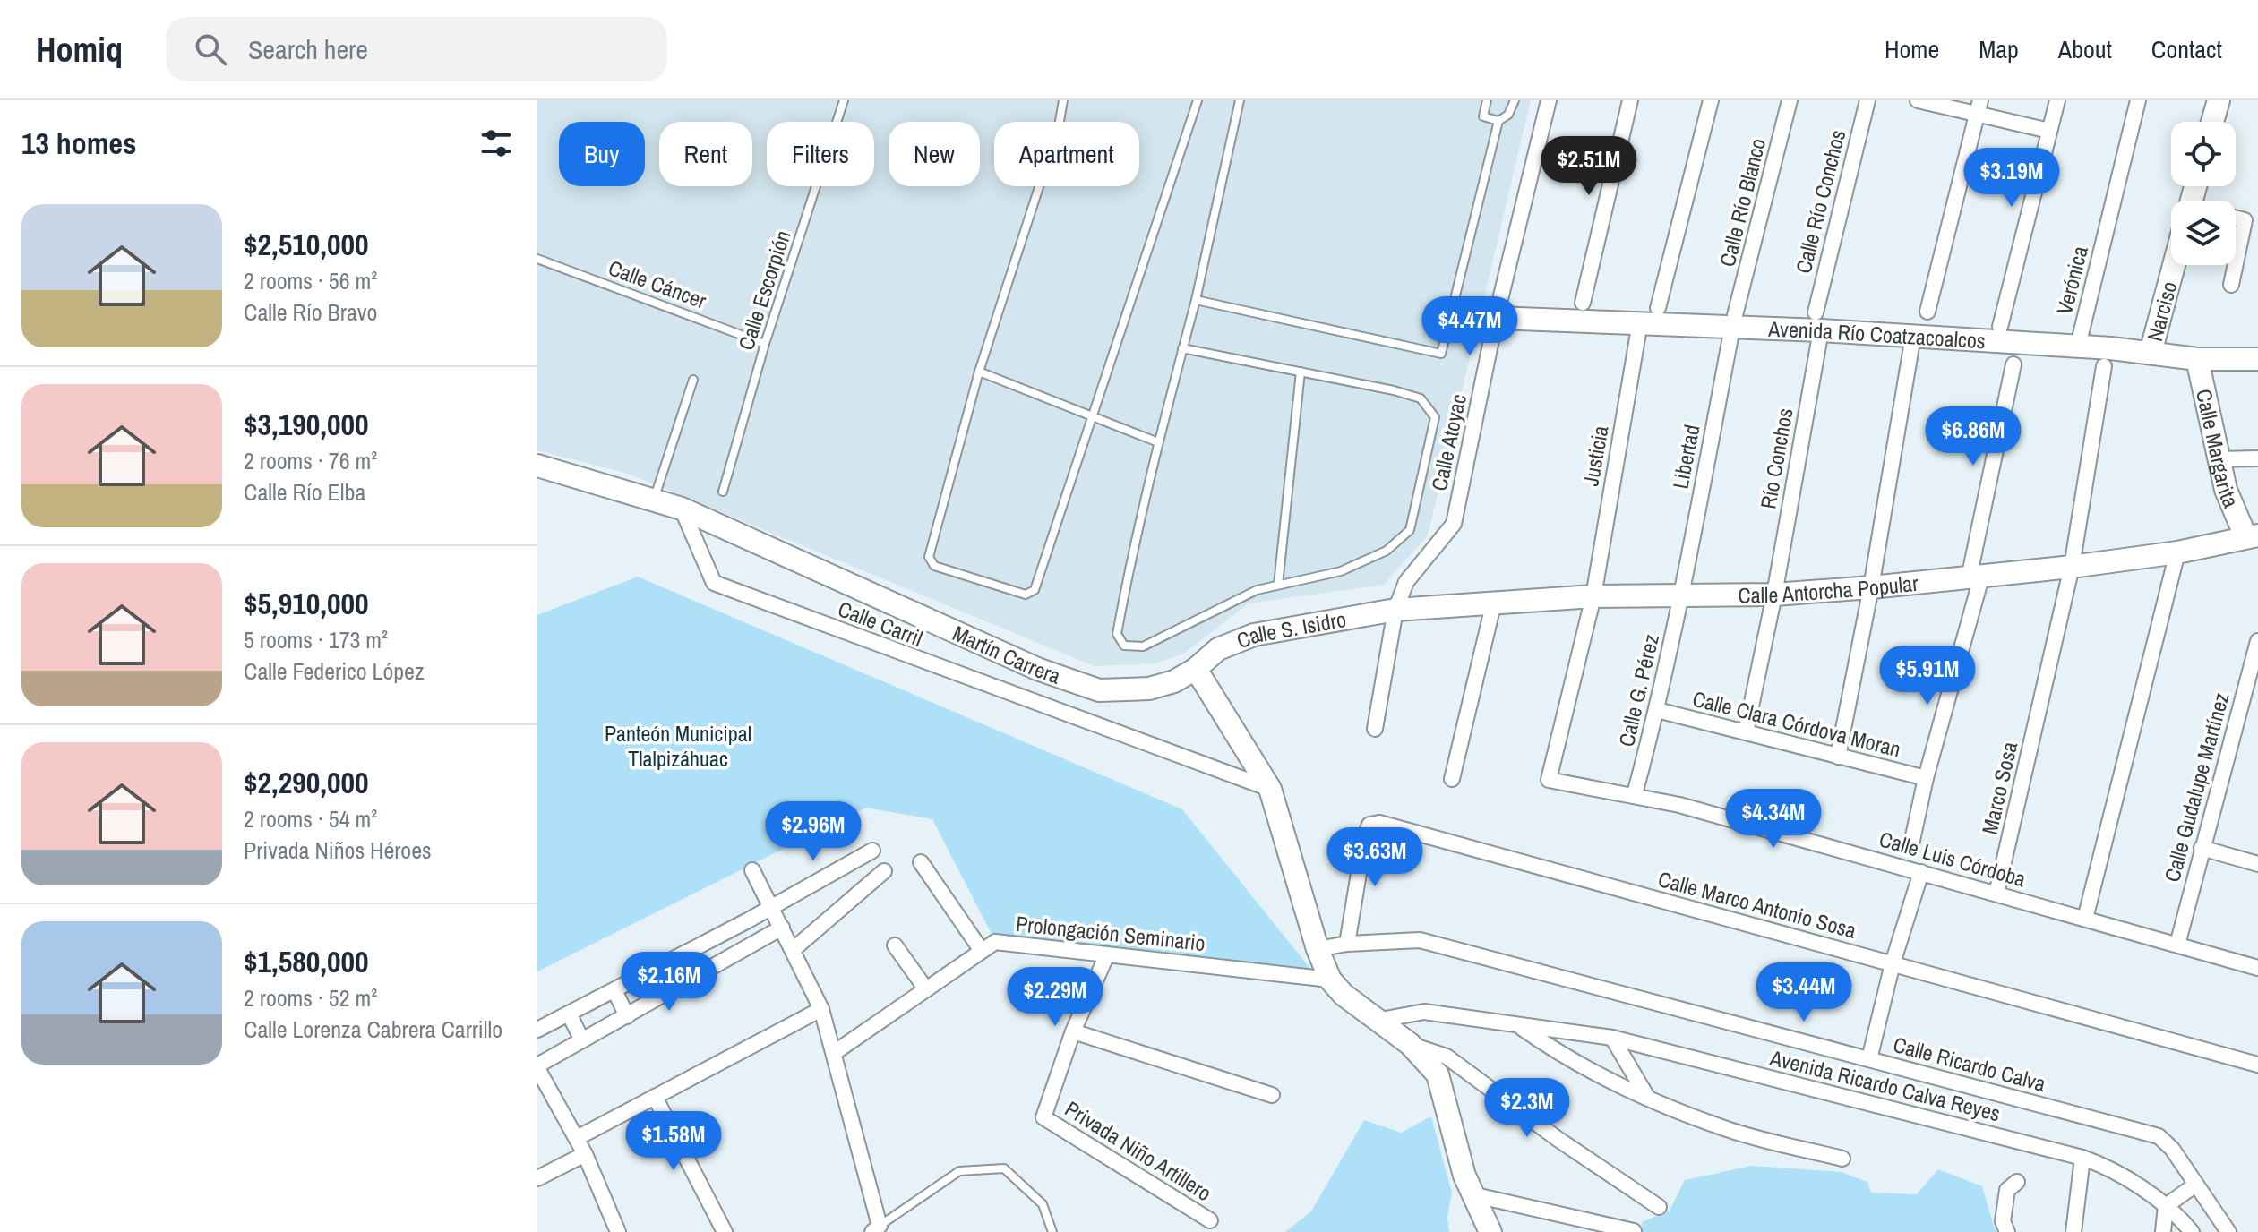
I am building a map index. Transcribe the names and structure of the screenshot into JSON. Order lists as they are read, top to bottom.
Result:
{
  "streets": {
    "main road": [
      "Narciso",
      "Avenida Río Coatzacoalcos",
      "Calle Margarita",
      "Calle Antorcha Popular",
      "Calle S. Isidro",
      "Martín Carrera"
    ],
    "street": [
      "Calle Río Conchos",
      "Calle Río Blanco",
      "Verónica",
      "Calle Atoyac",
      "Justicia",
      "Libertad",
      "Río Conchos",
      "Calle Carril",
      "Calle G. Pérez",
      "Calle Clara Córdova Moran",
      "Calle Gudalupe Martínez",
      "Marco Sosa",
      "Calle Luis Córdoba",
      "Calle Marco Antonio Sosa",
      "Prolongación Seminario",
      "Calle Ricardo Calva",
      "Avenida Ricardo Calva Reyes",
      "Privada Niño Artillero"
    ],
    "lane": ["Calle Cáncer", "Calle Escorpión"]
  },
  "crossings": [
    ["Calle Río Conchos", "Avenida Río Coatzacoalcos"],
    ["Calle Río Conchos", "Río Conchos"],
    ["Calle Río Blanco", "Avenida Río Coatzacoalcos"],
    ["Calle Río Blanco", "Libertad"],
    ["Verónica", "Avenida Río Coatzacoalcos"],
    ["Calle Cáncer", "Calle Escorpión"],
    ["Narciso", "Avenida Río Coatzacoalcos"],
    ["Avenida Río Coatzacoalcos", "Calle Atoyac"],
    ["Avenida Río Coatzacoalcos", "Calle Margarita"],
    ["Avenida Río Coatzacoalcos", "Justicia"],
    ["Avenida Río Coatzacoalcos", "Libertad"],
    ["Avenida Río Coatzacoalcos", "Río Conchos"],
    ["Calle Atoyac", "Calle Antorcha Popular"],
    ["Calle Atoyac", "Calle S. Isidro"],
    ["Calle Margarita", "Calle Antorcha Popular"],
    ["Justicia", "Calle Antorcha Popular"],
    ["Justicia", "Calle Luis Córdoba"],
    ["Libertad", "Calle Antorcha Popular"],
    ["Libertad", "Calle G. Pérez"],
    ["Río Conchos", "Calle Antorcha Popular"],
    ["Río Conchos", "Calle Clara Córdova Moran"],
    ["Calle Antorcha Popular", "Calle S. Isidro"],
    ["Calle Antorcha Popular", "Calle G. Pérez"],
    ["Calle Antorcha Popular", "Marco Sosa"],
    ["Calle Carril", "Martín Carrera"],
    ["Calle S. Isidro", "Martín Carrera"],
    ["Calle G. Pérez", "Calle Clara Córdova Moran"],
    ["Calle G. Pérez", "Calle Luis Córdoba"],
    ["Calle Gudalupe Martínez", "Calle Luis Córdoba"],
    ["Marco Sosa", "Calle Luis Córdoba"],
    ["Calle Marco Antonio Sosa", "Calle Ricardo Calva"]
  ],
  "parks": ["Panteón Municipal Tlalpizáhuac"],
  "page": {
    "header": "Homiq",
    "search": "Search here",
    "nav": [
      "Home",
      "Map",
      "About",
      "Contact"
    ],
    "heading": "13 homes",
    "chip": [
      "Buy",
      "Rent",
      "Filters",
      "New",
      "Apartment"
    ],
    "price": [
      "$2.51M",
      "$3.19M",
      "$4.47M",
      "$6.86M",
      "$5.91M",
      "$4.34M",
      "$2.96M",
      "$3.63M",
      "$2.16M",
      "$3.44M",
      "$2.29M",
      "$2.3M",
      "$1.58M"
    ],
    "list": [
      {
        "name": "$2,510,000",
        "note": "2 rooms · 56 m² · Calle Río Bravo"
      },
      {
        "name": "$3,190,000",
        "note": "2 rooms · 76 m² · Calle Río Elba"
      },
      {
        "name": "$5,910,000",
        "note": "5 rooms · 173 m² · Calle Federico López"
      },
      {
        "name": "$2,290,000",
        "note": "2 rooms · 54 m² · Privada Niños Héroes"
      },
      {
        "name": "$1,580,000",
        "note": "2 rooms · 52 m² · Calle Lorenza Cabrera Carrillo"
      }
    ]
  }
}
